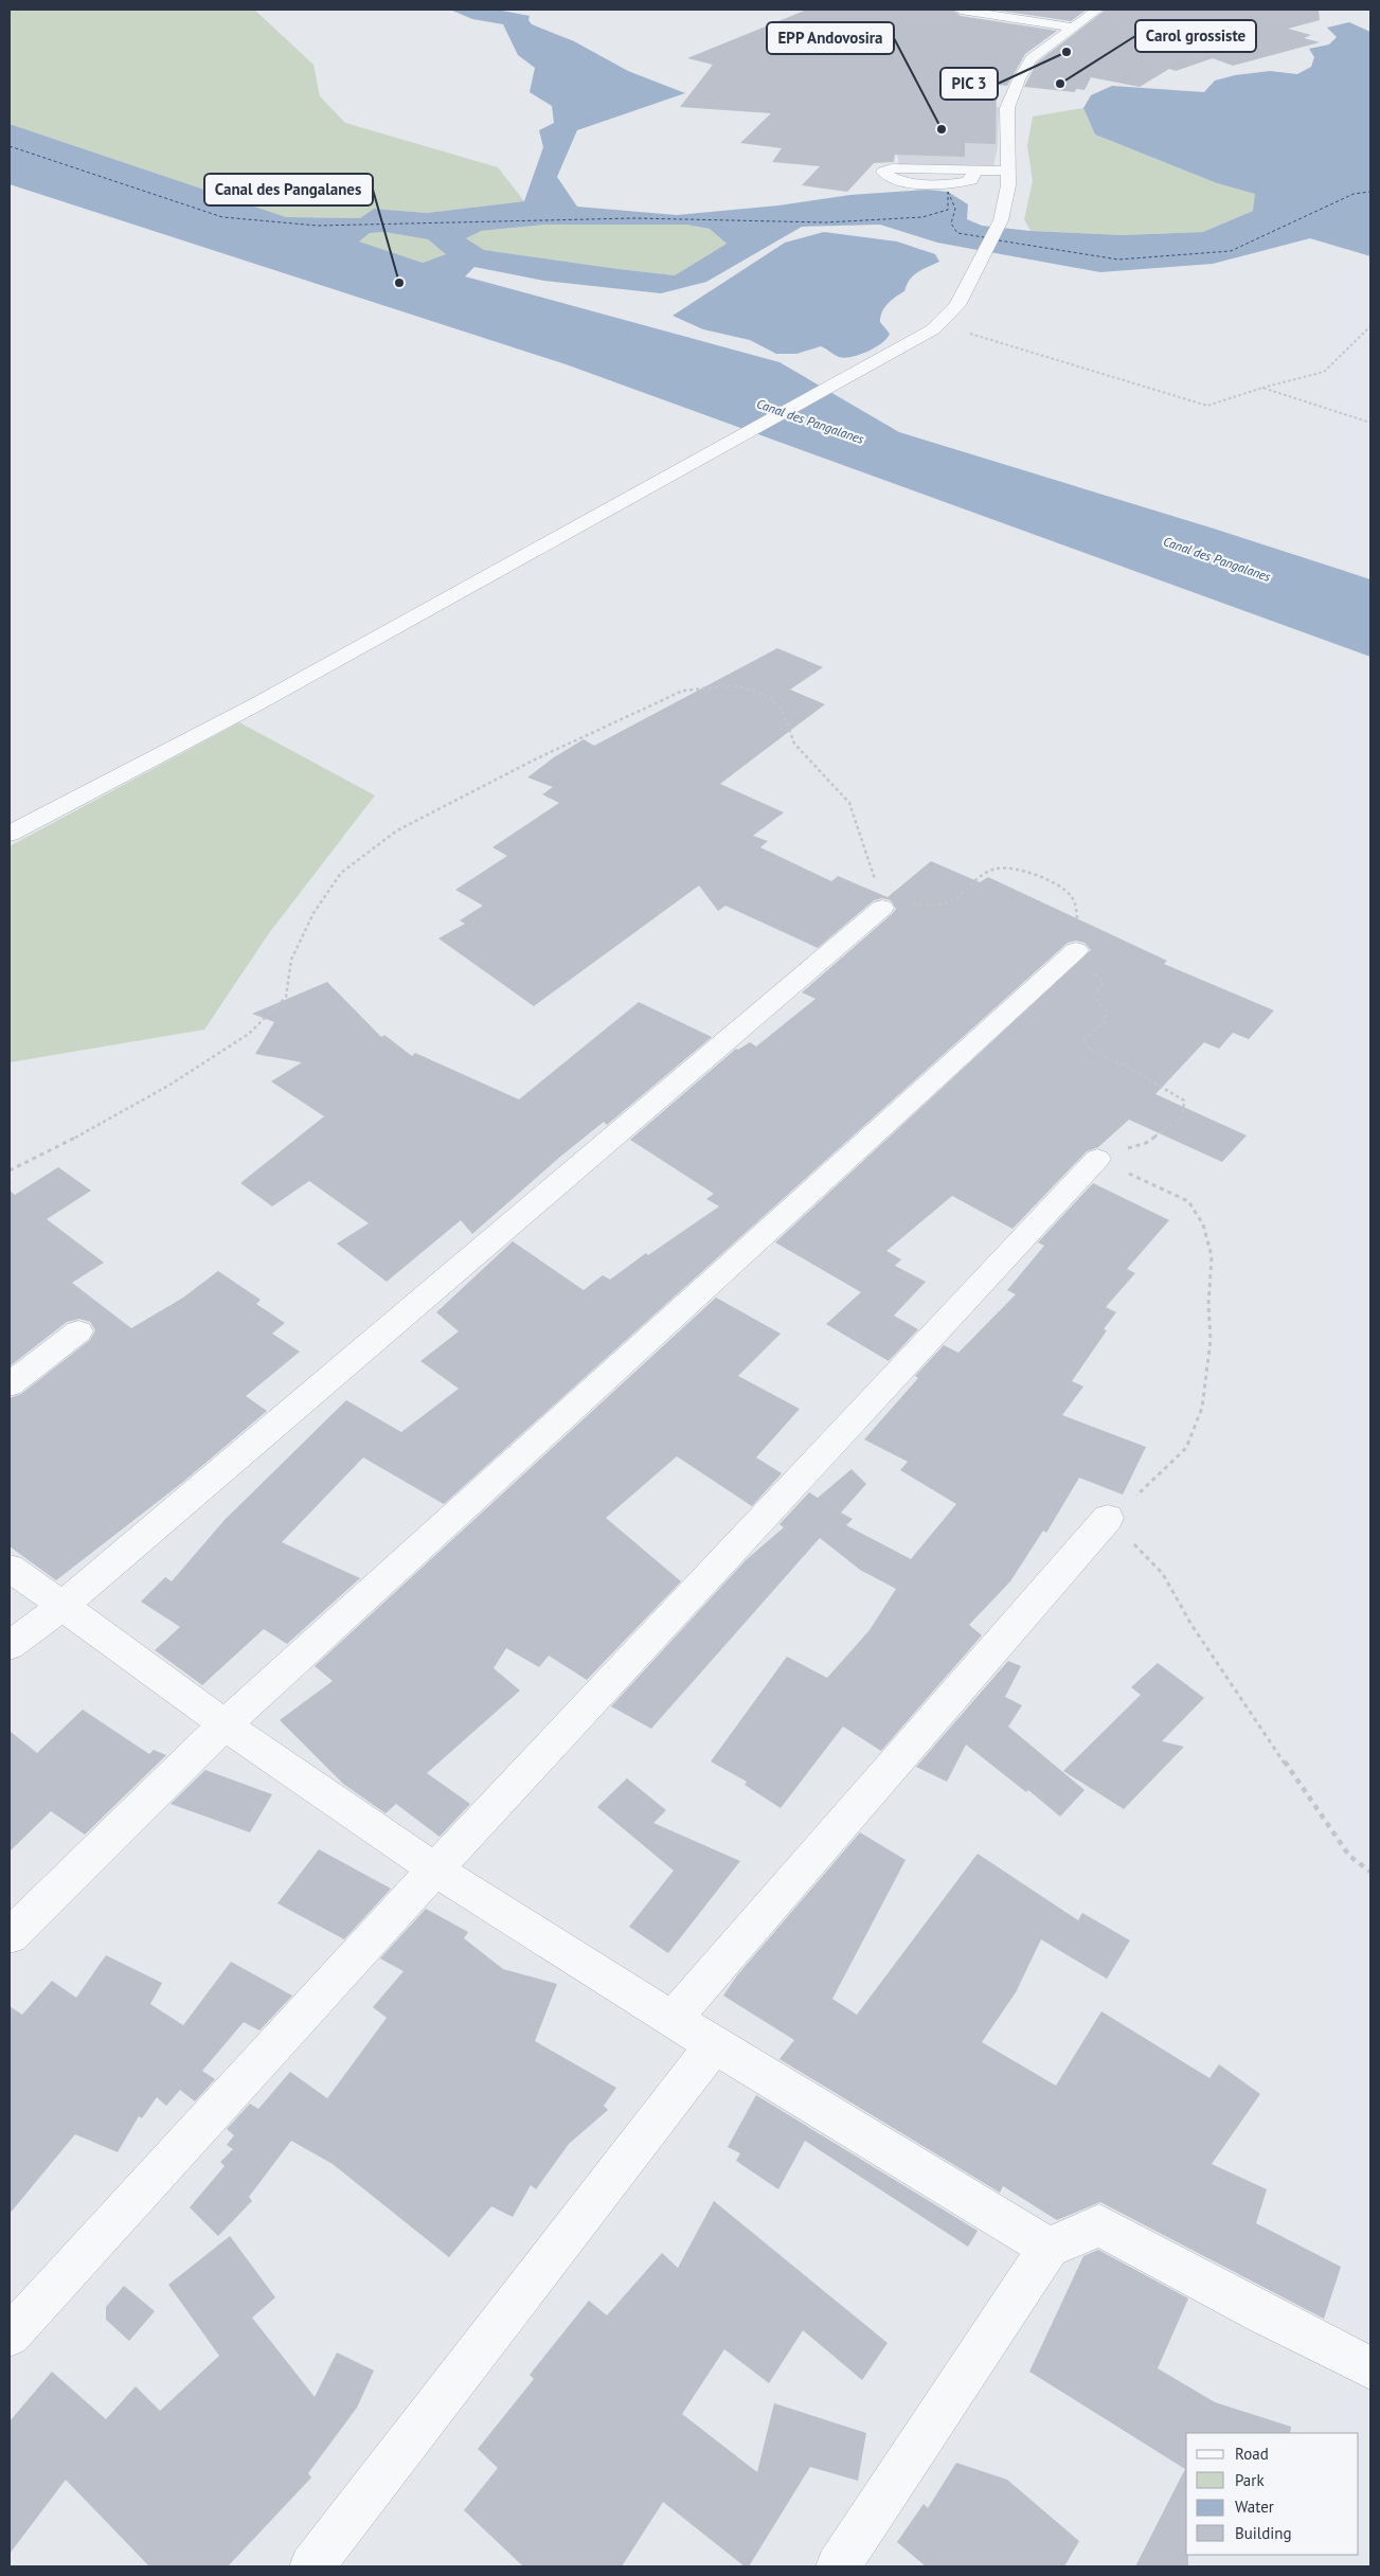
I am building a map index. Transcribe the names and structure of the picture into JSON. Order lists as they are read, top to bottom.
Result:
{
  "water": ["Canal des Pangalanes"],
  "places": [
    "PIC 3",
    "Carol grossiste",
    "EPP Andovosira",
    "Canal des Pangalanes"
  ],
  "legend": [
    "Road",
    "Park",
    "Water",
    "Building"
  ]
}
